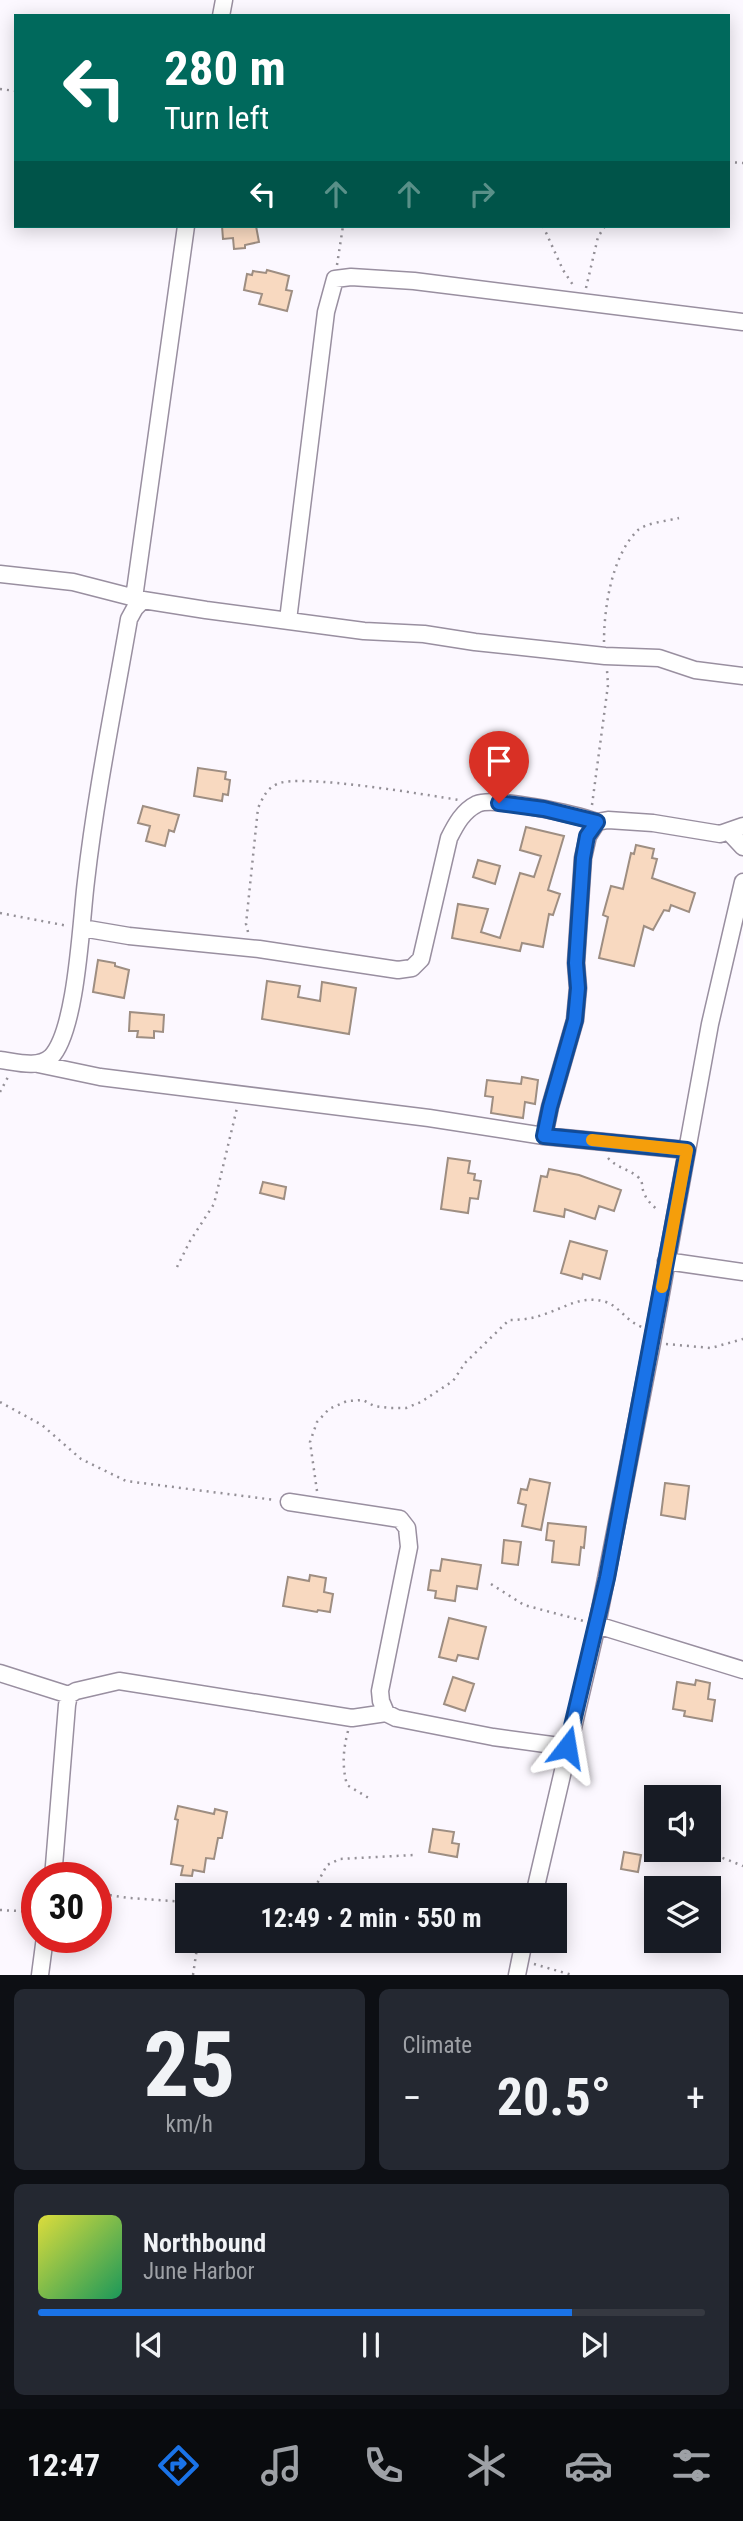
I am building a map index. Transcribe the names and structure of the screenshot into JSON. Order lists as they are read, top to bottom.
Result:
{
  "page": {
    "turn": ["280 m", "Turn left"],
    "limit": "30",
    "trip": "12:49 · 2 min · 550 m",
    "tile": [
      ["25", "km/h"],
      "Climate"
    ],
    "heat": ["−", "20.5°", "+"],
    "song": ["Northbound", "June Harbor"],
    "tabs": "12:47"
  }
}
